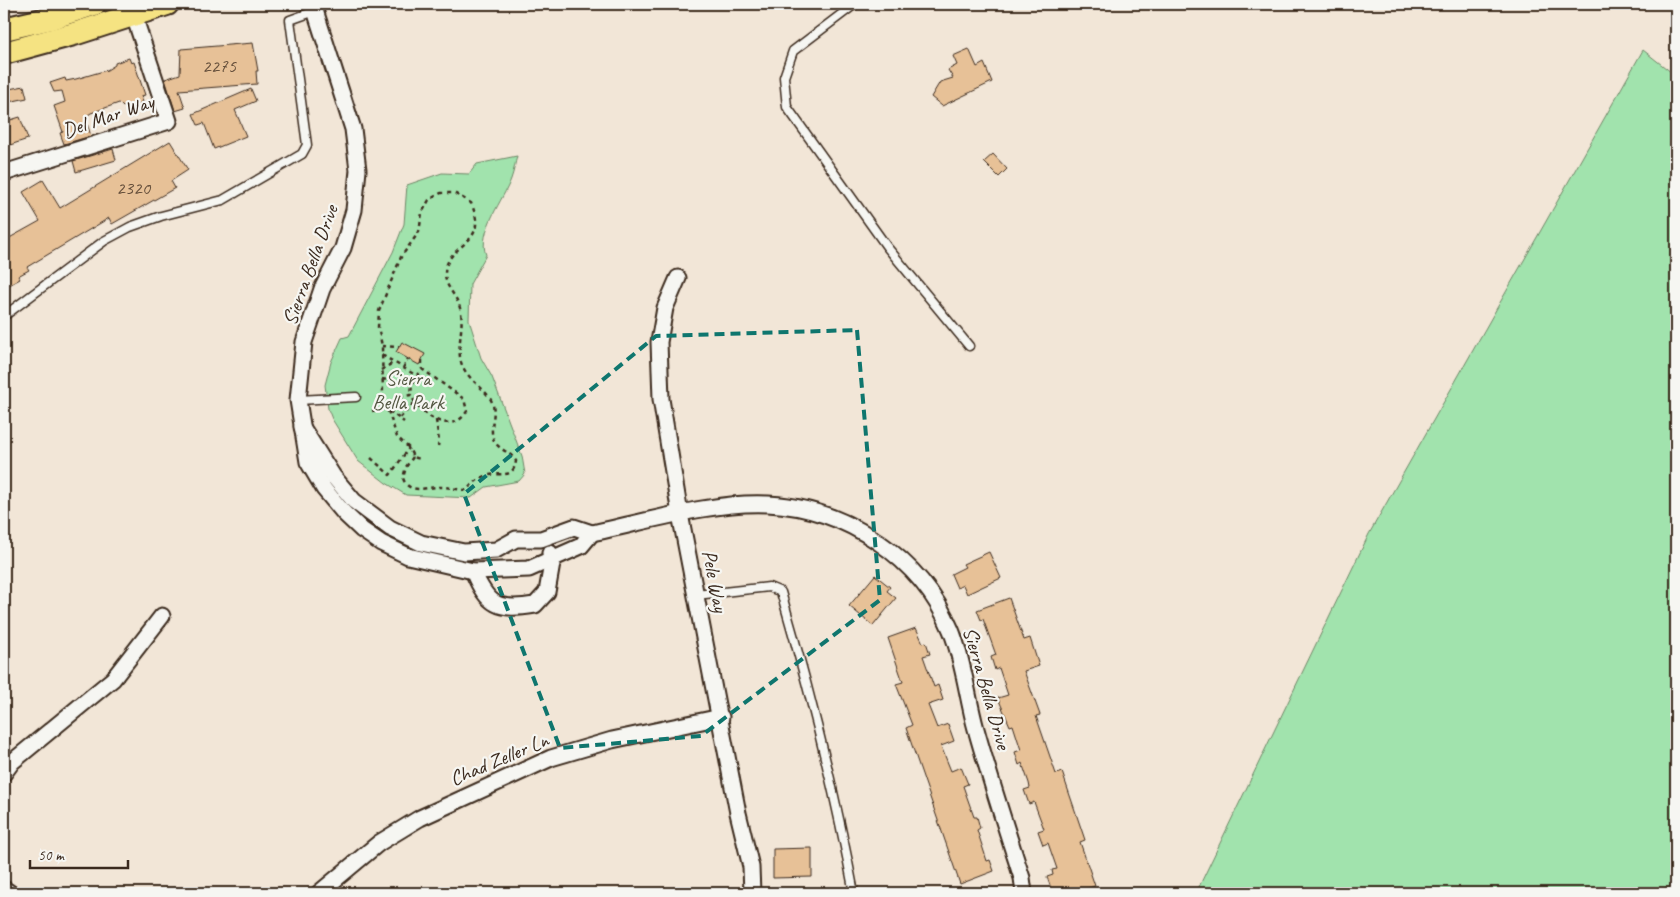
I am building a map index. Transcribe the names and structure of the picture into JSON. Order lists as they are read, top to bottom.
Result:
{
  "streets": {
    "street": [
      "Del Mar Way",
      "Sierra Bella Drive",
      "Pele Way",
      "Chad Zeller Ln"
    ]
  },
  "crossings": [
    ["Sierra Bella Drive", "Pele Way"],
    ["Pele Way", "Chad Zeller Ln"]
  ],
  "parks": ["Sierra Bella Park"],
  "house_numbers": ["2275", "2320"],
  "scale_bar": "50 m"
}
